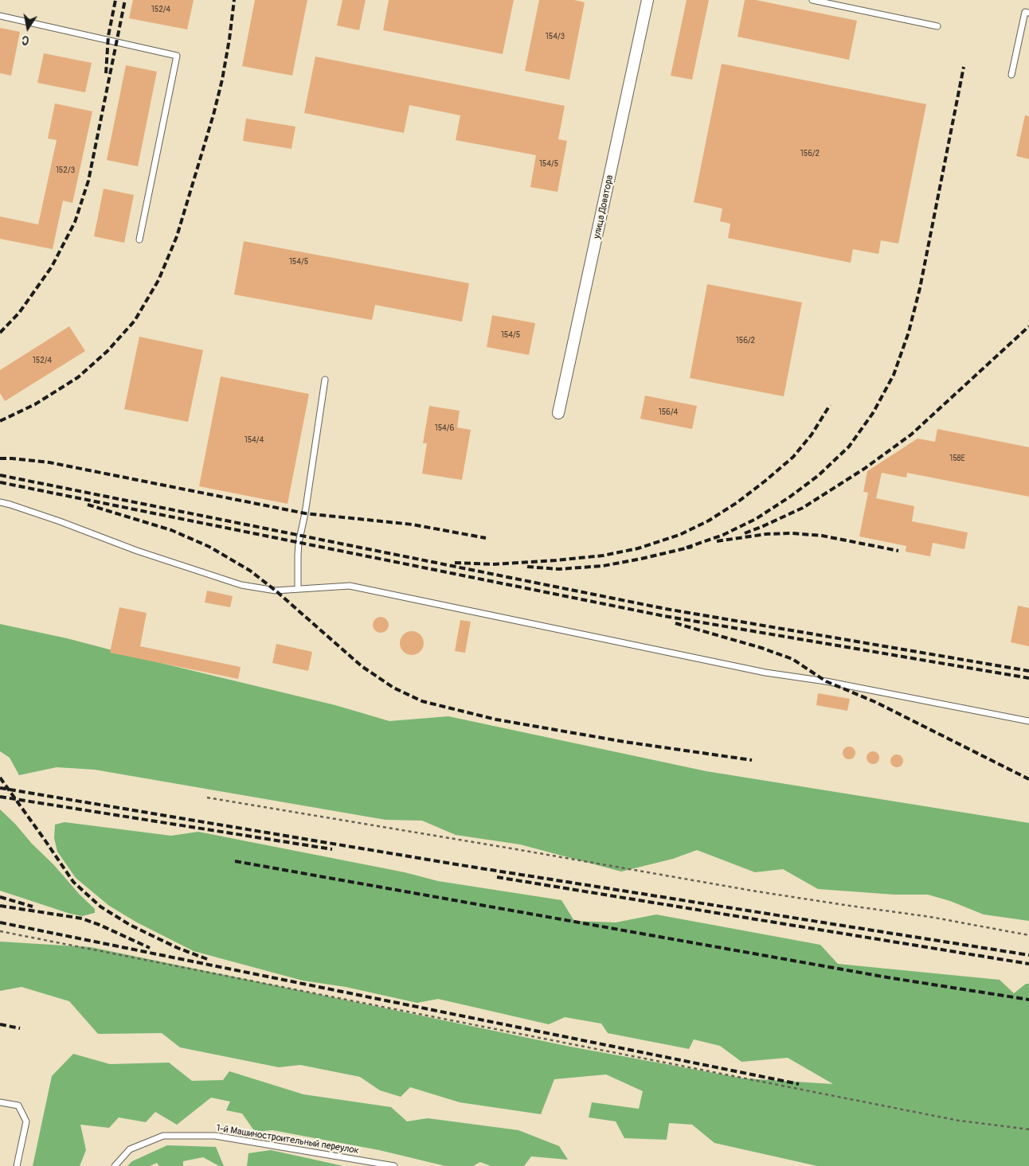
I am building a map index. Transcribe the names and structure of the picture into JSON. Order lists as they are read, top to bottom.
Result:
{
  "streets": {
    "street": ["улица Доватора"],
    "lane": ["1-й Машиностроительный переулок"]
  },
  "house_numbers": [
    "152/4",
    "154/3",
    "156/2",
    "154/5",
    "152/3",
    "154/5",
    "154/5",
    "156/2",
    "152/4",
    "156/4",
    "154/6",
    "154/4",
    "158Е"
  ],
  "north": "bottom"
}
